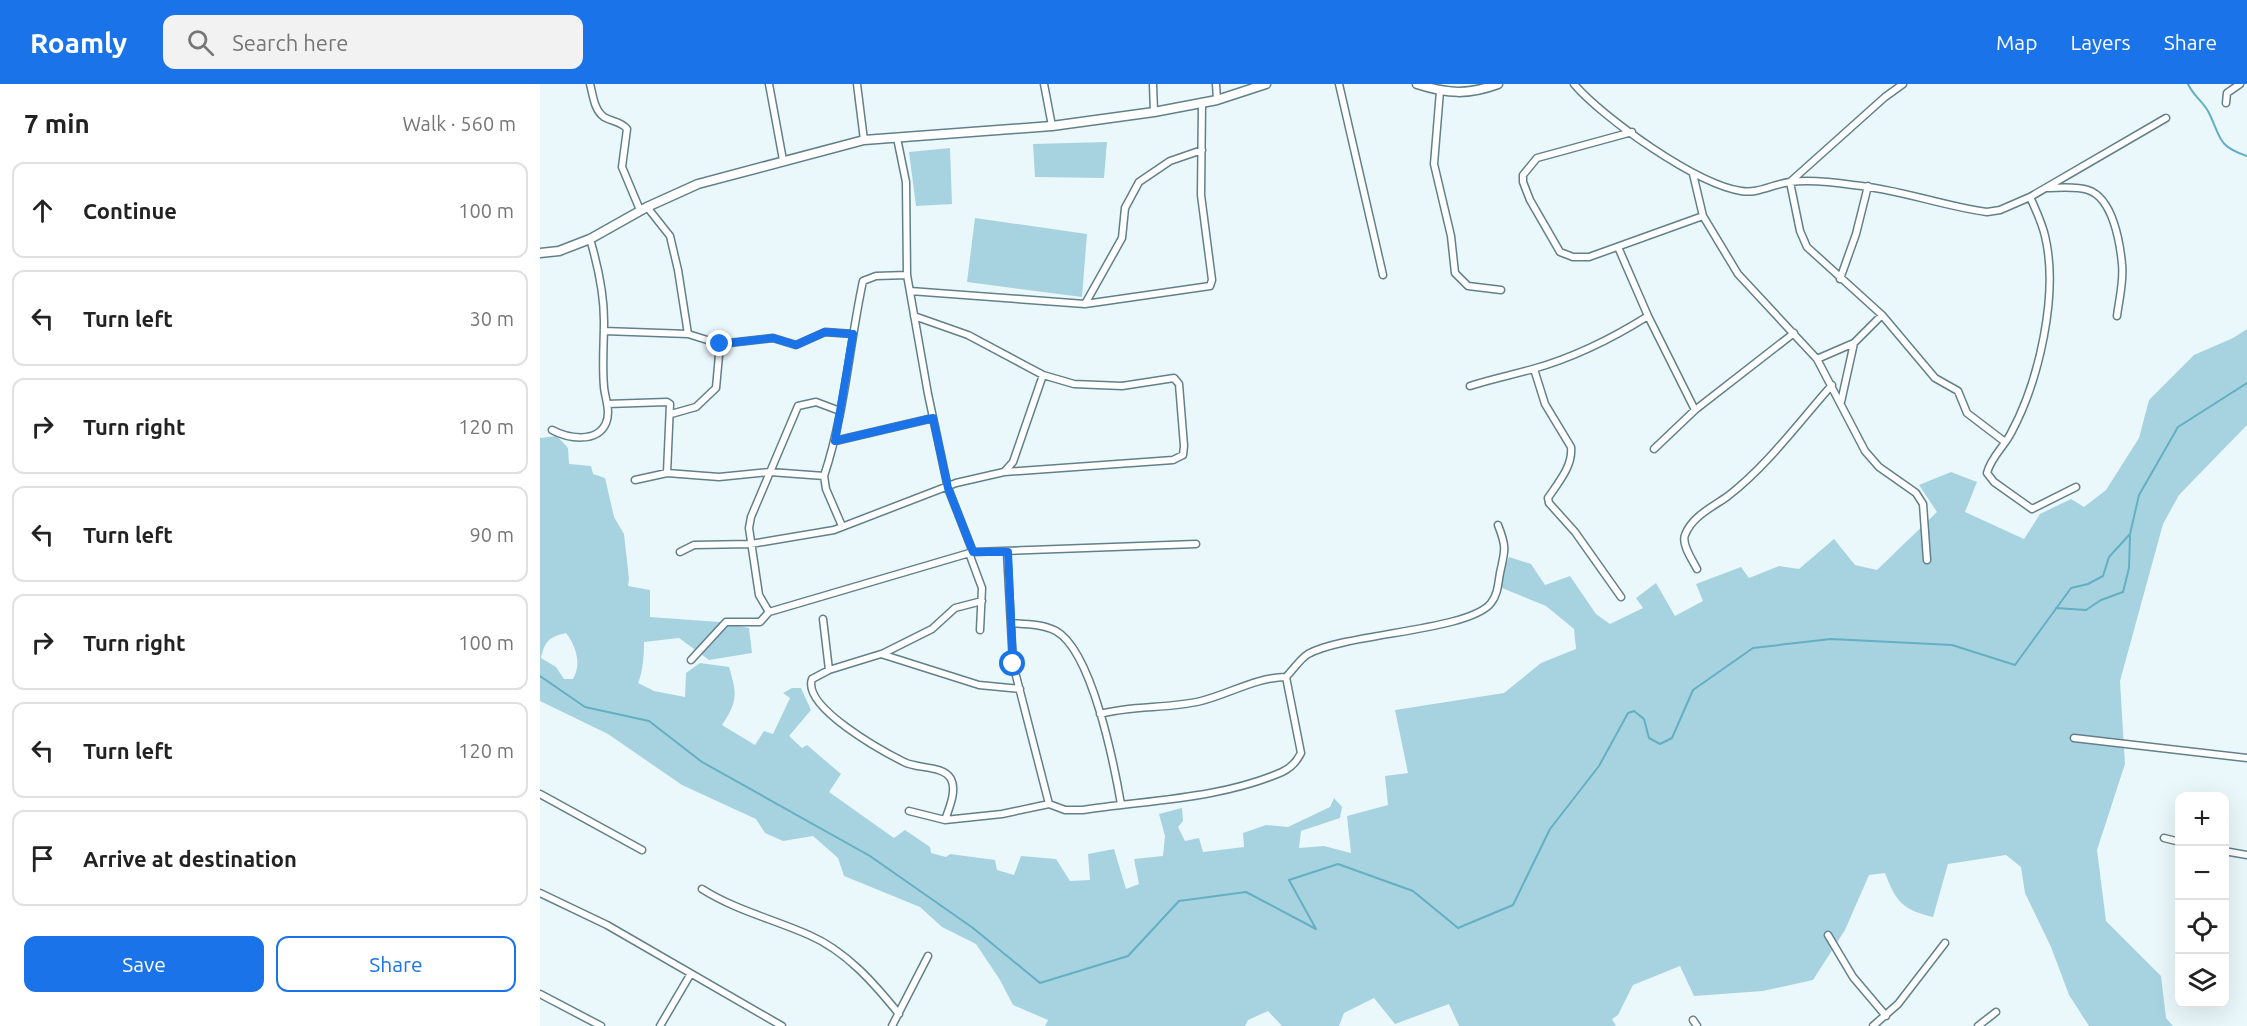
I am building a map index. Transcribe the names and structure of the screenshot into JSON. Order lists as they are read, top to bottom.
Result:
{
  "page": {
    "header": "Roamly",
    "search": "Search here",
    "nav": ["Map", "Layers", "Share"],
    "heading": ["7 min", "Walk · 560 m"],
    "list": [
      ["Continue", "100 m"],
      ["Turn left", "30 m"],
      ["Turn right", "120 m"],
      ["Turn left", "90 m"],
      ["Turn right", "100 m"],
      ["Turn left", "120 m"],
      "Arrive at destination"
    ],
    "map_buttons": ["+", "−"],
    "buttons": ["Save", "Share"]
  }
}
